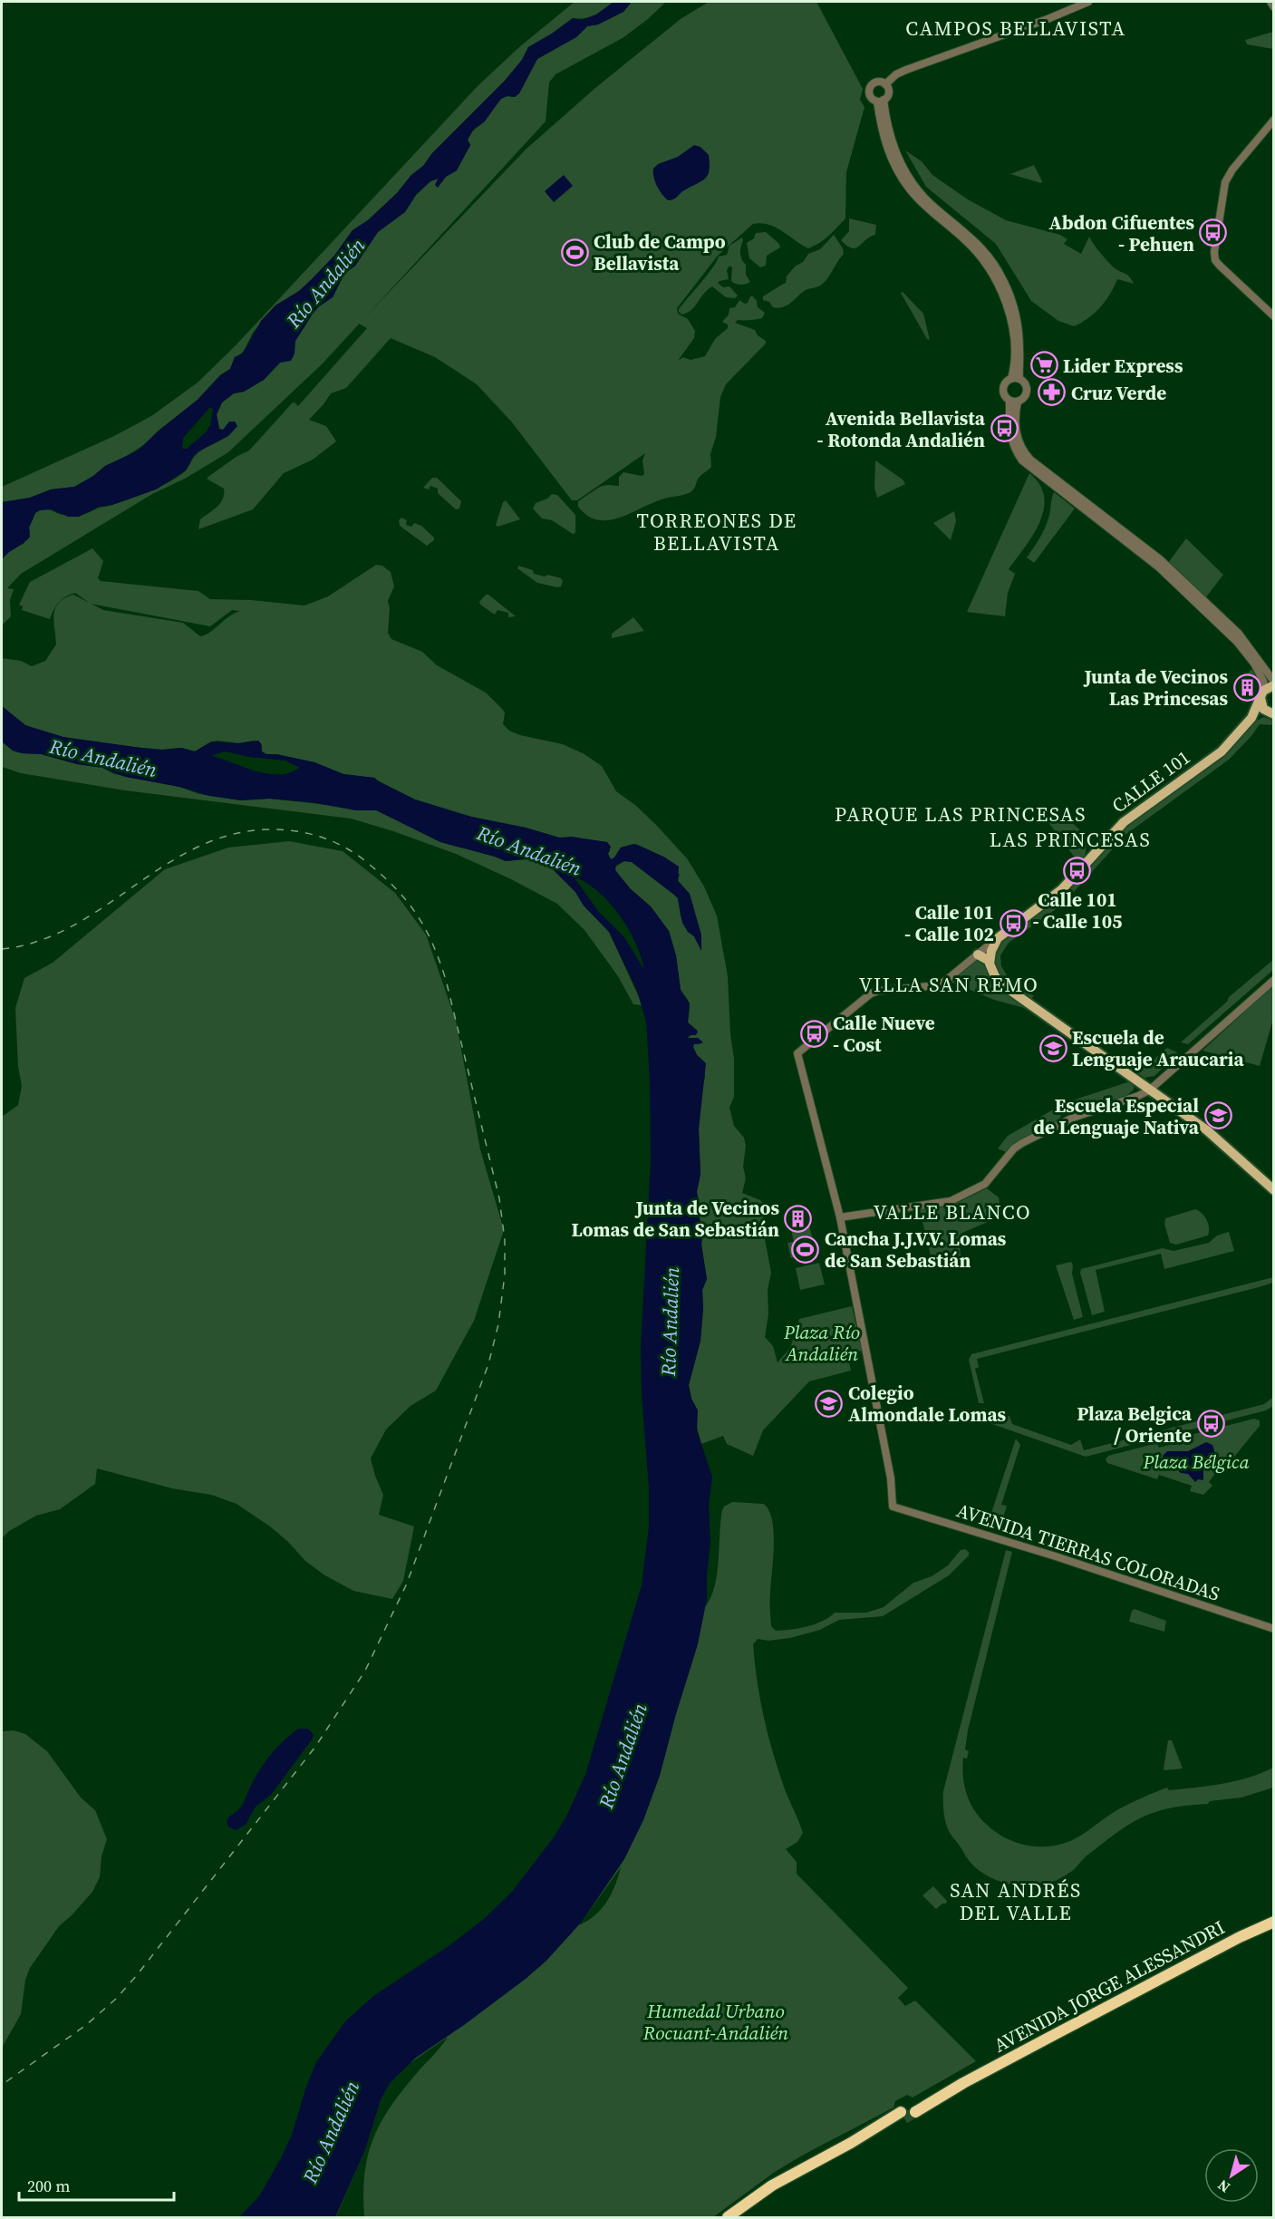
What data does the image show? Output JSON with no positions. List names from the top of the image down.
{
  "streets": {
    "highway": ["AVENIDA JORGE ALESSANDRI"],
    "main road": ["CALLE 101"],
    "street": ["AVENIDA TIERRAS COLORADAS"]
  },
  "districts": [
    "CAMPOS BELLAVISTA",
    "TORREONES DE BELLAVISTA",
    "PARQUE LAS PRINCESAS",
    "LAS PRINCESAS",
    "VILLA SAN REMO",
    "VALLE BLANCO",
    "SAN ANDRÉS DEL VALLE"
  ],
  "water": ["Río Andalién"],
  "parks": ["Plaza Río Andalién", "Plaza Bélgica", "Humedal Urbano Rocuant-Andalién"],
  "places": {
    "bus stop": [
      "Abdon Cifuentes - Pehuen",
      "Avenida Bellavista - Rotonda Andalién",
      "Calle 101 - Calle 105",
      "Calle 101 - Calle 102",
      "Calle Nueve - Cost",
      "Plaza Belgica / Oriente"
    ],
    "sports": ["Club de Campo Bellavista", "Cancha J.J.V.V. Lomas de San Sebastián"],
    "supermarket": ["Lider Express"],
    "pharmacy": ["Cruz Verde"],
    "building": ["Junta de Vecinos Las Princesas", "Junta de Vecinos Lomas de San Sebastián"],
    "school or university": ["Escuela de Lenguaje Araucaria", "Escuela Especial de Lenguaje Nativa", "Colegio Almondale Lomas"]
  },
  "scale_bar": "200 m",
  "north": "bottom left"
}
